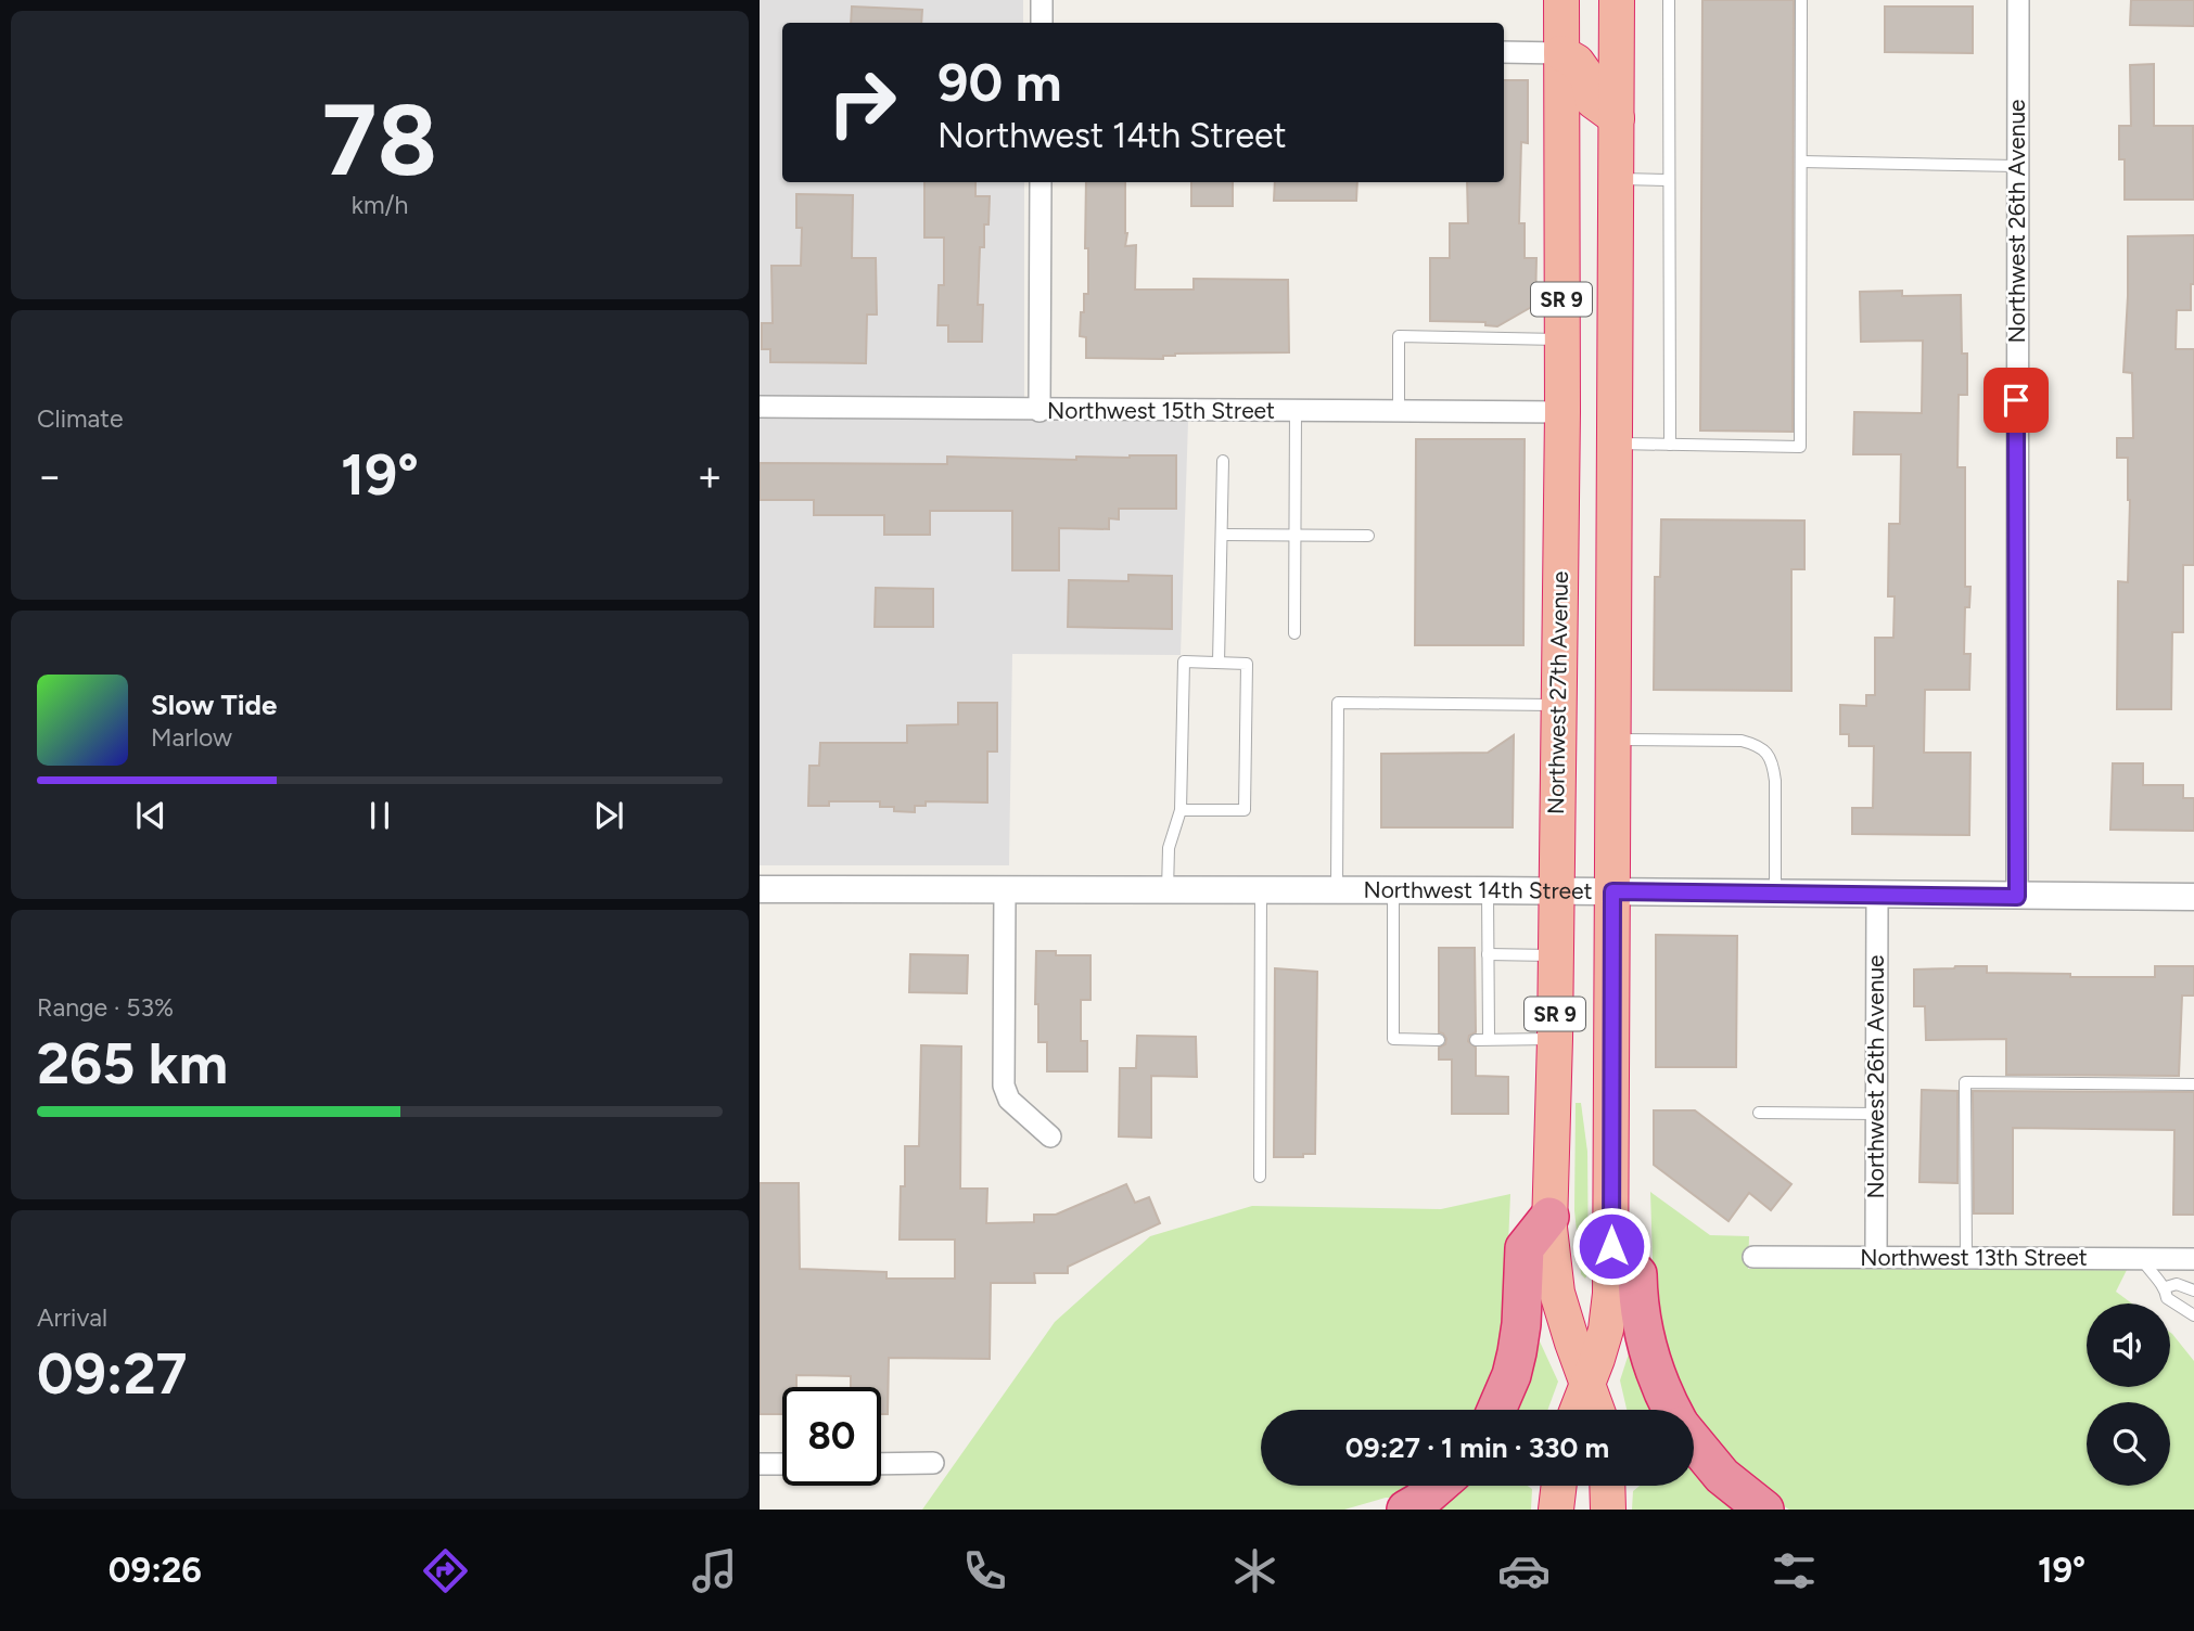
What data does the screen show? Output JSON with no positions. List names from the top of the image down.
{
  "streets": {
    "highway": ["SR 9", "Northwest 27th Avenue"],
    "street": [
      "Northwest 26th Avenue",
      "Northwest 15th Street",
      "Northwest 14th Street",
      "Northwest 13th Street"
    ]
  },
  "crossings": [
    ["Northwest 26th Avenue", "Northwest 14th Street"],
    ["Northwest 26th Avenue", "Northwest 13th Street"],
    ["SR 9", "Northwest 27th Avenue"],
    ["SR 9", "Northwest 14th Street"],
    ["Northwest 15th Street", "Northwest 27th Avenue"],
    ["Northwest 27th Avenue", "Northwest 14th Street"]
  ],
  "page": {
    "tile": [
      ["78", "km/h"],
      "Climate",
      ["Range · 53%", "265 km"],
      ["Arrival", "09:27"]
    ],
    "turn": ["90 m", "Northwest 14th Street"],
    "heat": ["−", "19°", "+"],
    "song": ["Slow Tide", "Marlow"],
    "limit": "80",
    "trip": "09:27 · 1 min · 330 m",
    "tabs": ["09:26", "19°"]
  }
}
